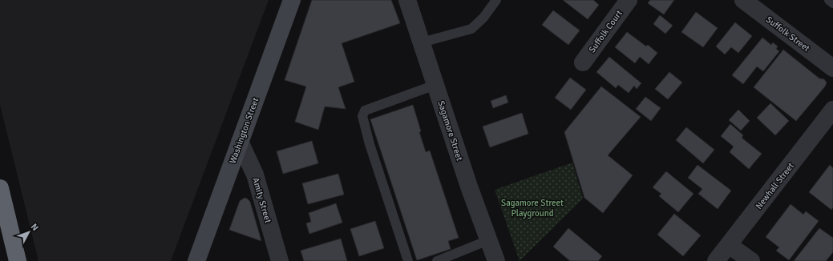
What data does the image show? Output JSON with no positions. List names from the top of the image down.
{
  "streets": {
    "main road": ["Washington Street"],
    "street": [
      "Suffolk Court",
      "Suffolk Street",
      "Sagamore Street",
      "Newhall Street",
      "Amity Street"
    ]
  },
  "crossings": [
    ["Washington Street", "Amity Street"]
  ],
  "parks": ["Sagamore Street Playground"],
  "north": "top right"
}
